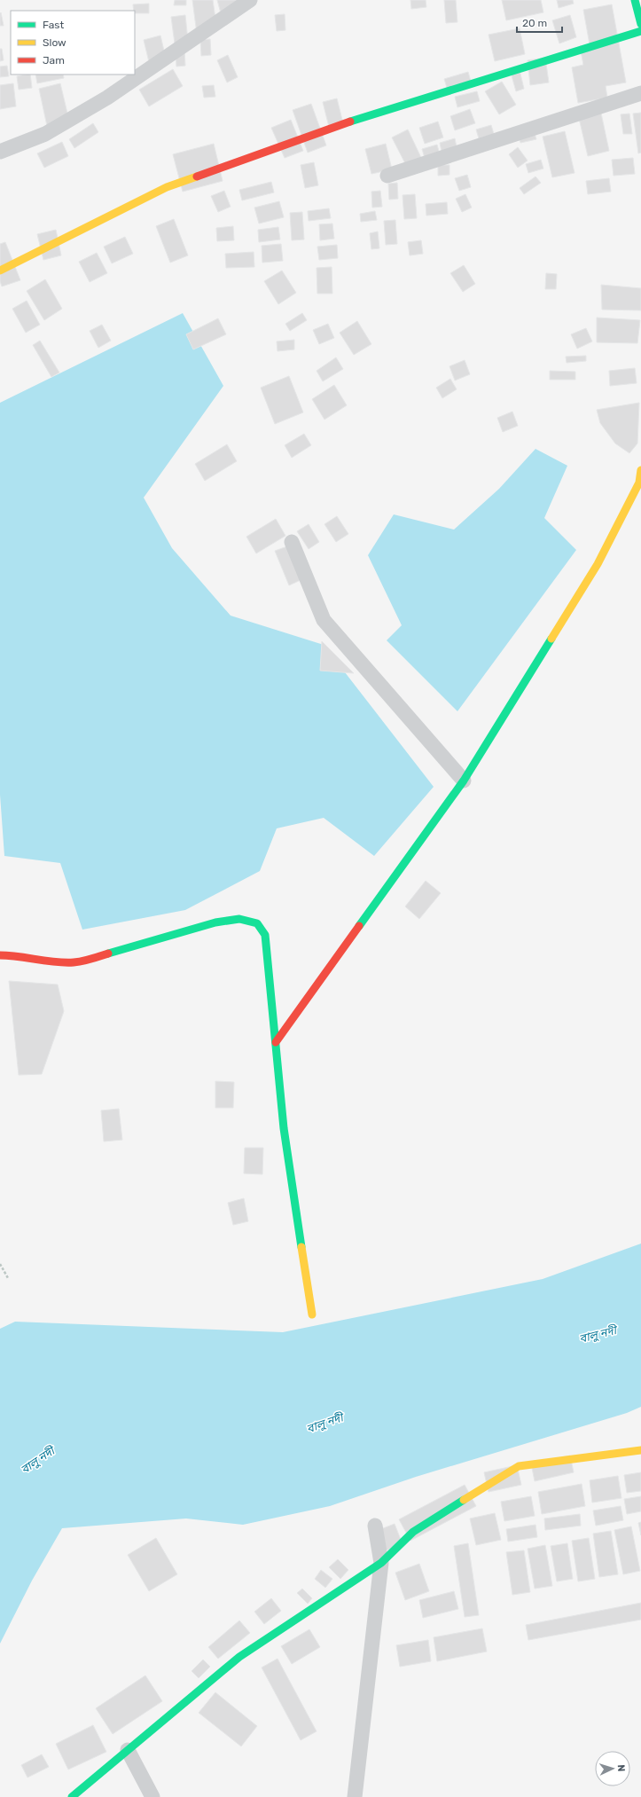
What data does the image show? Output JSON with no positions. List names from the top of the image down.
{
  "water": ["বালু নদী"],
  "legend": ["Fast", "Slow", "Jam"],
  "scale_bar": "20 m",
  "north": "right"
}
